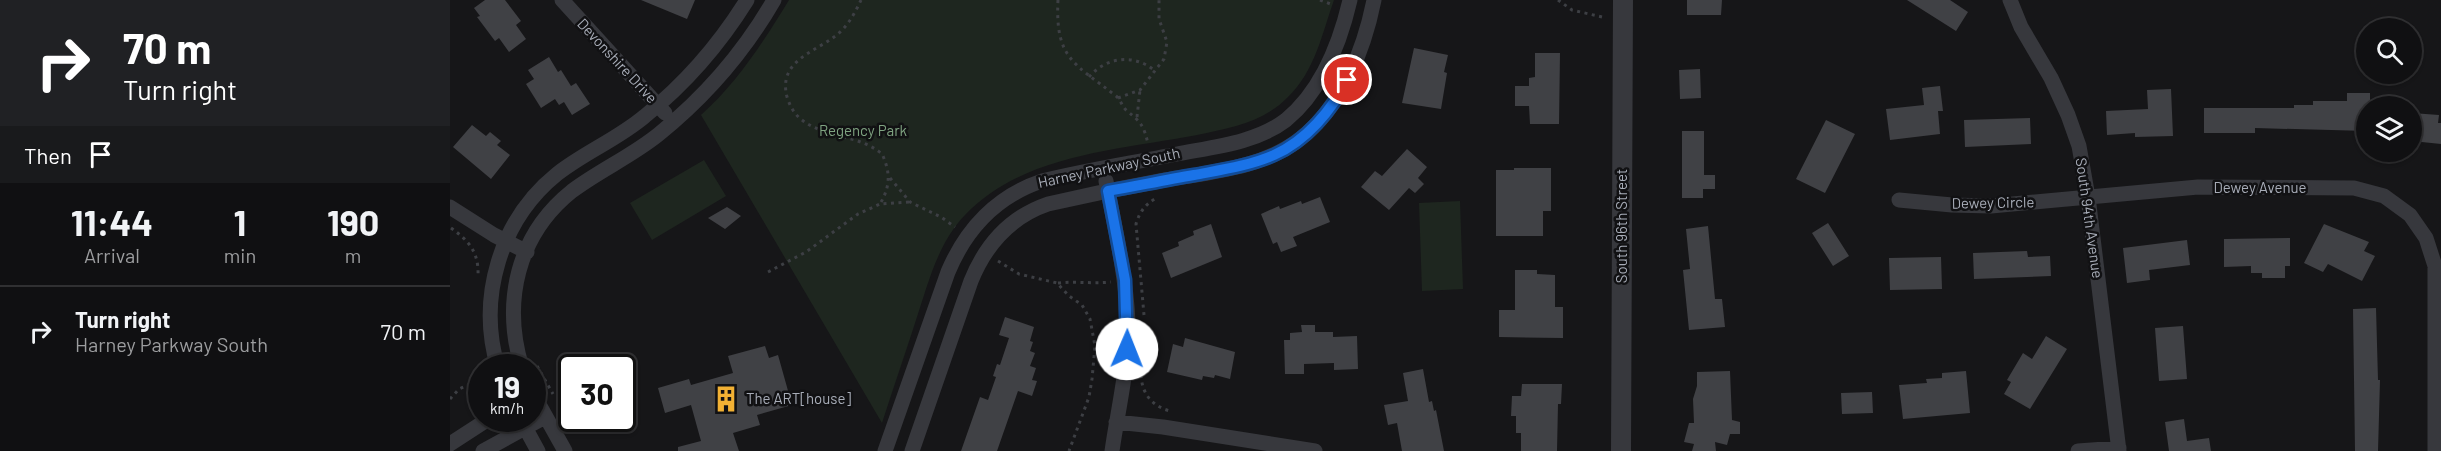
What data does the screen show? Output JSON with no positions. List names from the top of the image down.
{
  "streets": {
    "street": [
      "Devonshire Drive",
      "Harney Parkway South",
      "Dewey Avenue",
      "Dewey Circle",
      "South 94th Avenue",
      "South 96th Street"
    ]
  },
  "crossings": [
    ["Dewey Avenue", "Dewey Circle"],
    ["Dewey Avenue", "South 94th Avenue"],
    ["Dewey Circle", "South 94th Avenue"]
  ],
  "parks": ["Regency Park"],
  "places": {
    "building": ["The ART[house]"]
  },
  "page": {
    "turn": ["70 m", "Turn right"],
    "then": "Then",
    "eta": [
      "11:44",
      "Arrival",
      "1",
      "min",
      "190",
      "m"
    ],
    "list": [
      {
        "name": "Turn right",
        "note": "Harney Parkway South",
        "value": "70 m"
      }
    ],
    "speed": "19 km/h",
    "limit": "30"
  }
}
